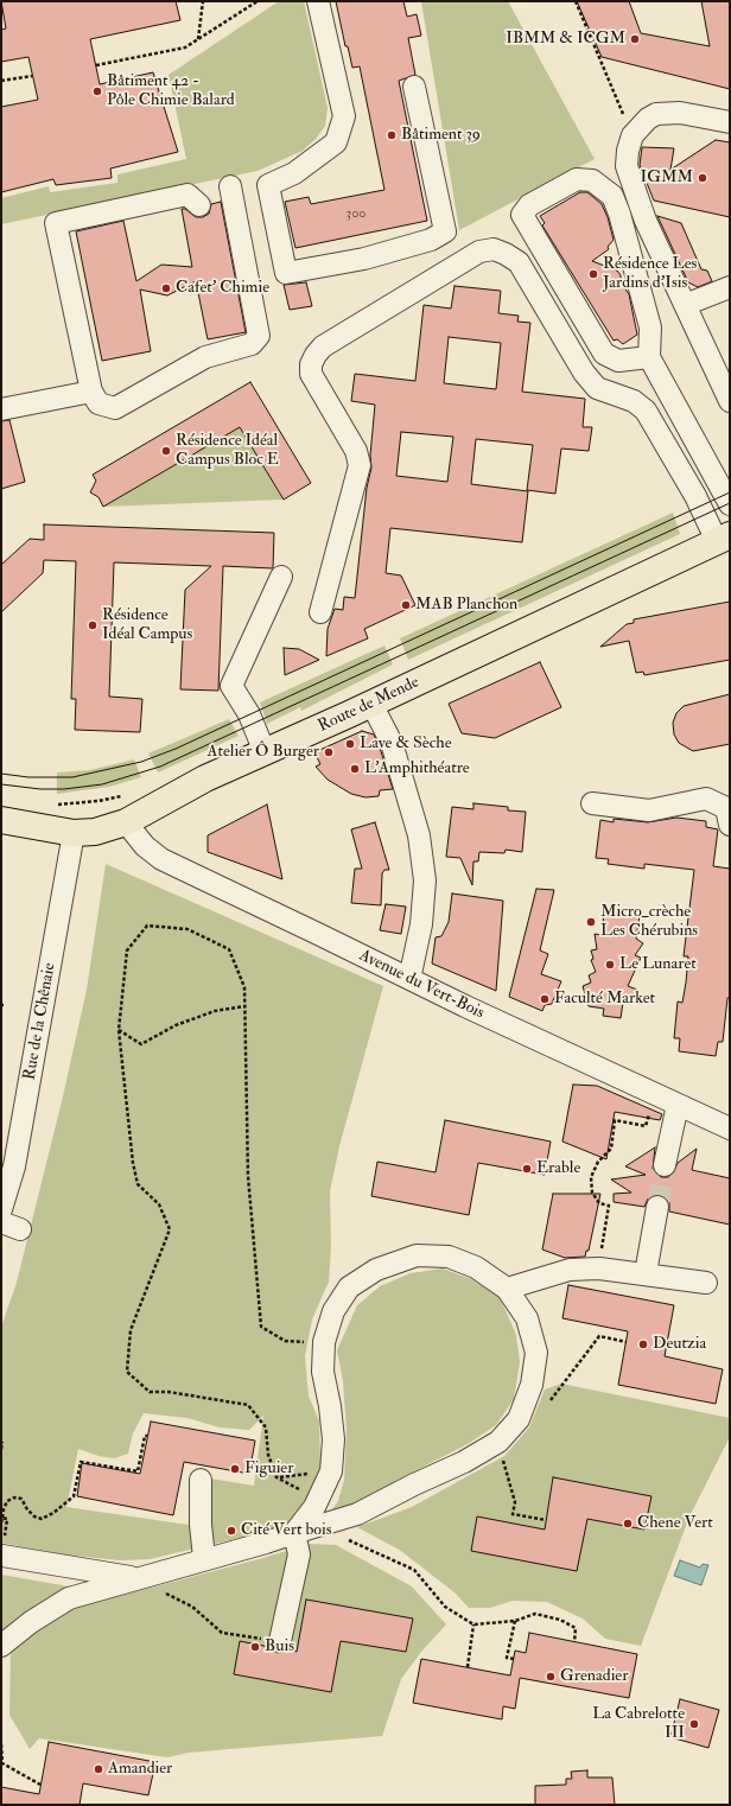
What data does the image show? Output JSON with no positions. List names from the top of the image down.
{
  "streets": {
    "main road": ["Route de Mende"],
    "street": ["Avenue du Vert-Bois", "Rue de la Chênaie"]
  },
  "crossings": [
    ["Route de Mende", "Avenue du Vert-Bois"],
    ["Route de Mende", "Rue de la Chênaie"]
  ],
  "places": [
    "IBMM & ICGM",
    "Bâtiment 42 - Pôle Chimie Balard",
    "Bâtiment 39",
    "IGMM",
    "Résidence Les Jardins d'Isis",
    "Cafet' Chimie",
    "Résidence Idéal Campus Bloc E",
    "MAB Planchon",
    "Résidence Idéal Campus",
    "Lave & Sèche",
    "Atelier Ô Burger",
    "L'Amphithéatre",
    "Micro_crèche Les Chérubins",
    "Le Lunaret",
    "Faculté Market",
    "Erable",
    "Deutzia",
    "Figuier",
    "Chene Vert",
    "Cité Vert bois",
    "Buis",
    "Grenadier",
    "La Cabrelotte III",
    "Amandier"
  ],
  "house_numbers": ["300"]
}
